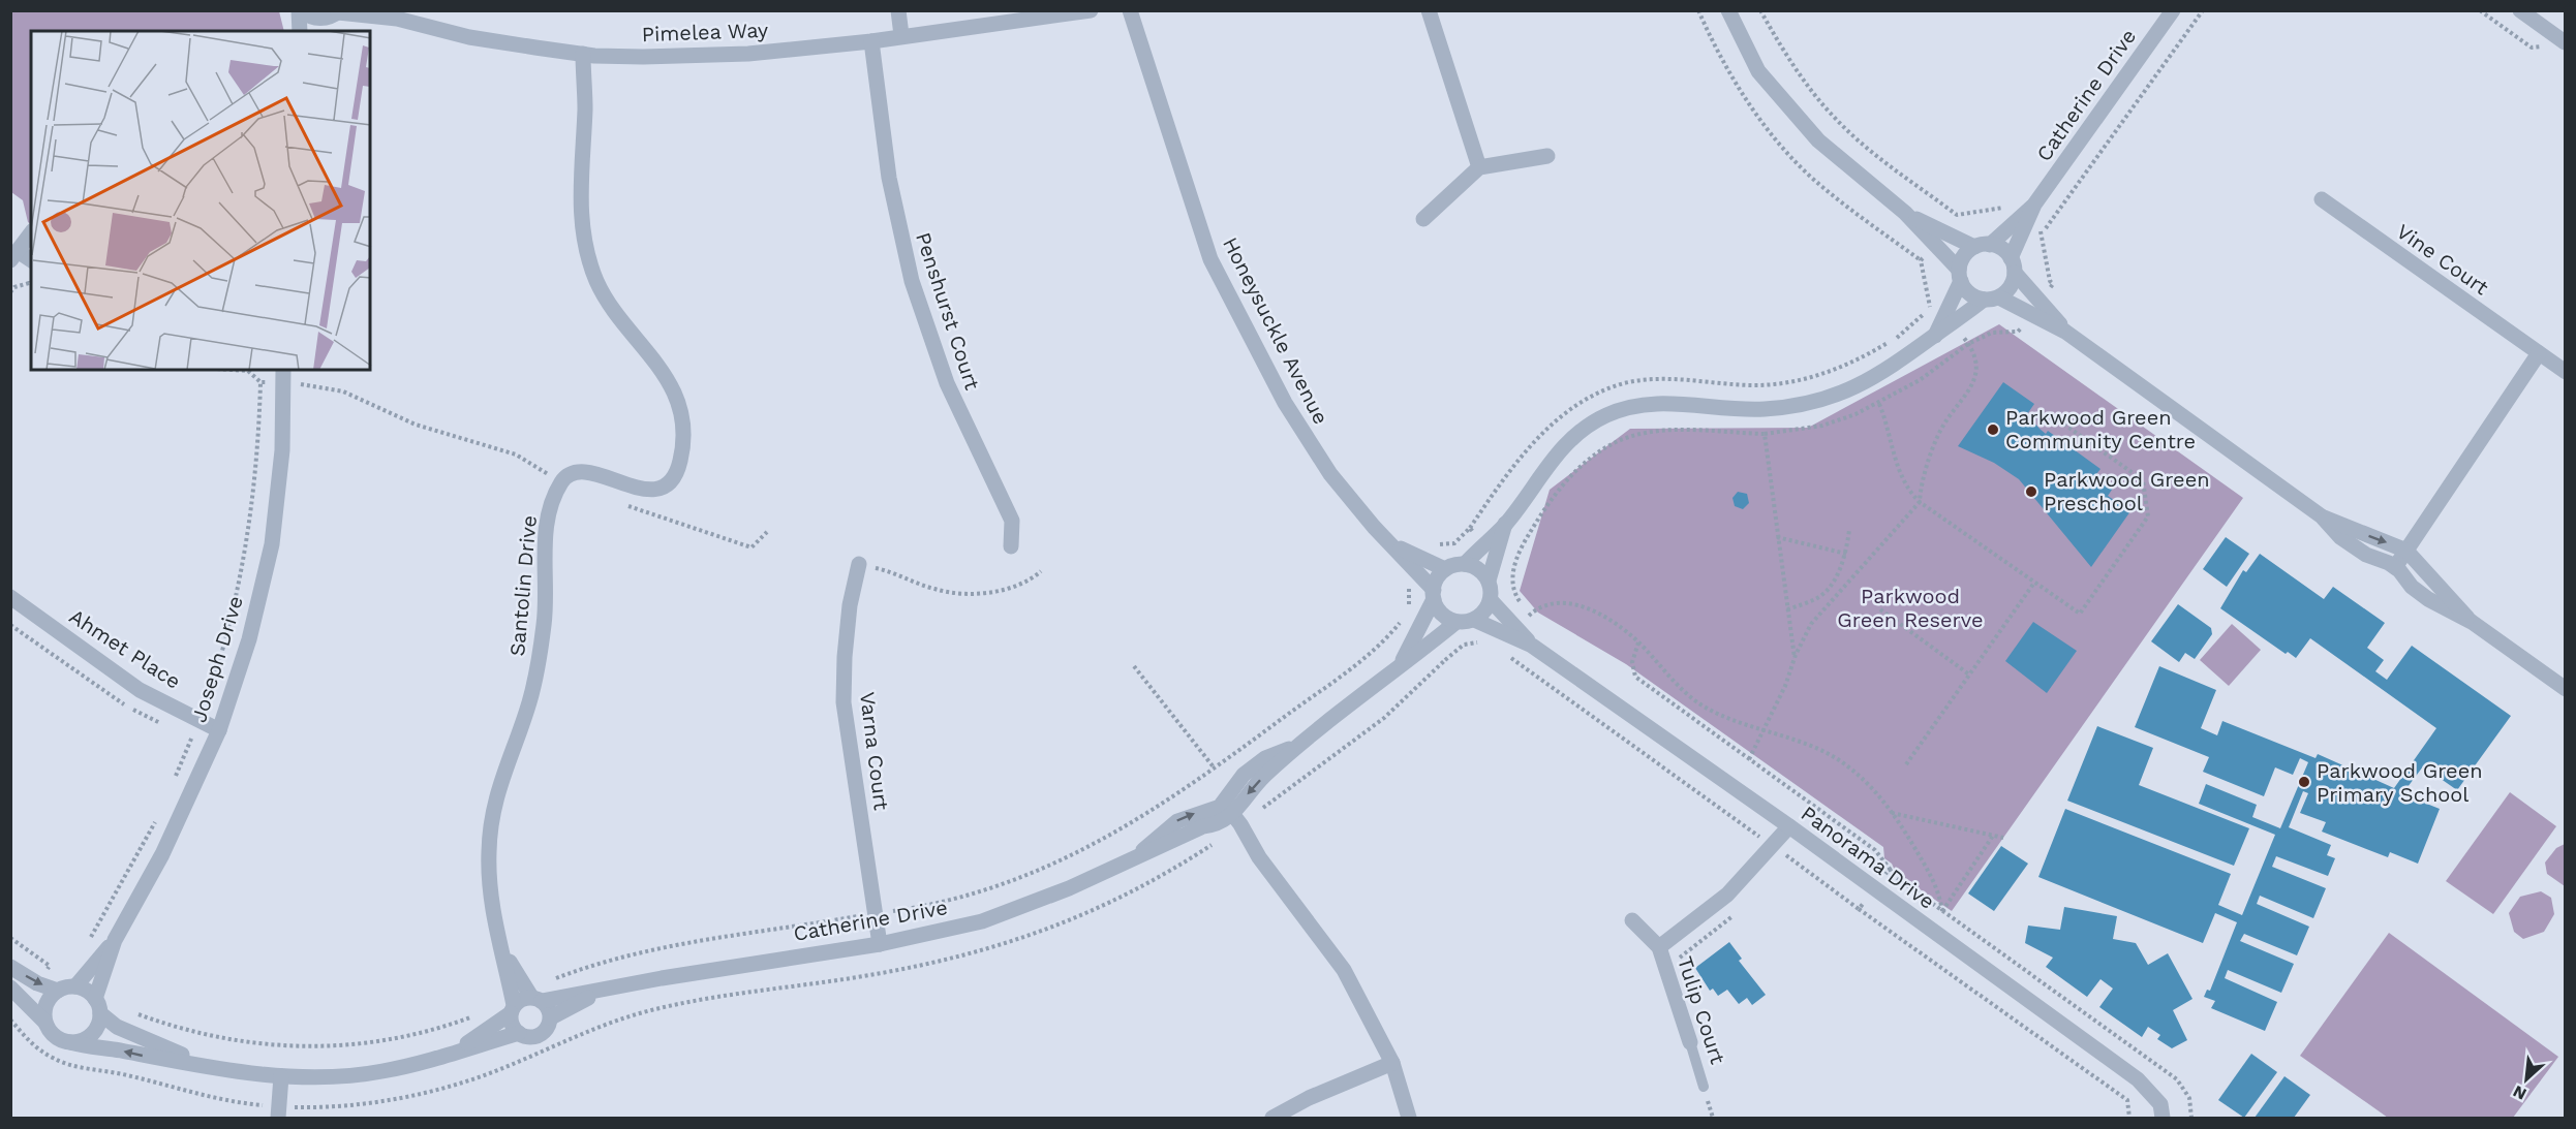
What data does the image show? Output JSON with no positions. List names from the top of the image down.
{
  "streets": {
    "street": [
      "Pimelea Way",
      "Catherine Drive",
      "Vine Court",
      "Penshurst Court",
      "Honeysuckle Avenue",
      "Santolin Drive",
      "Ahmet Place",
      "Joseph Drive",
      "Varna Court",
      "Panorama Drive",
      "Tulip Court"
    ]
  },
  "crossings": [
    ["Pimelea Way", "Penshurst Court"],
    ["Catherine Drive", "Santolin Drive"],
    ["Catherine Drive", "Varna Court"],
    ["Honeysuckle Avenue", "Panorama Drive"],
    ["Ahmet Place", "Joseph Drive"],
    ["Panorama Drive", "Tulip Court"]
  ],
  "parks": ["Parkwood Green Reserve"],
  "places": ["Parkwood Green Community Centre", "Parkwood Green Preschool", "Parkwood Green Primary School"],
  "north": "bottom left"
}
